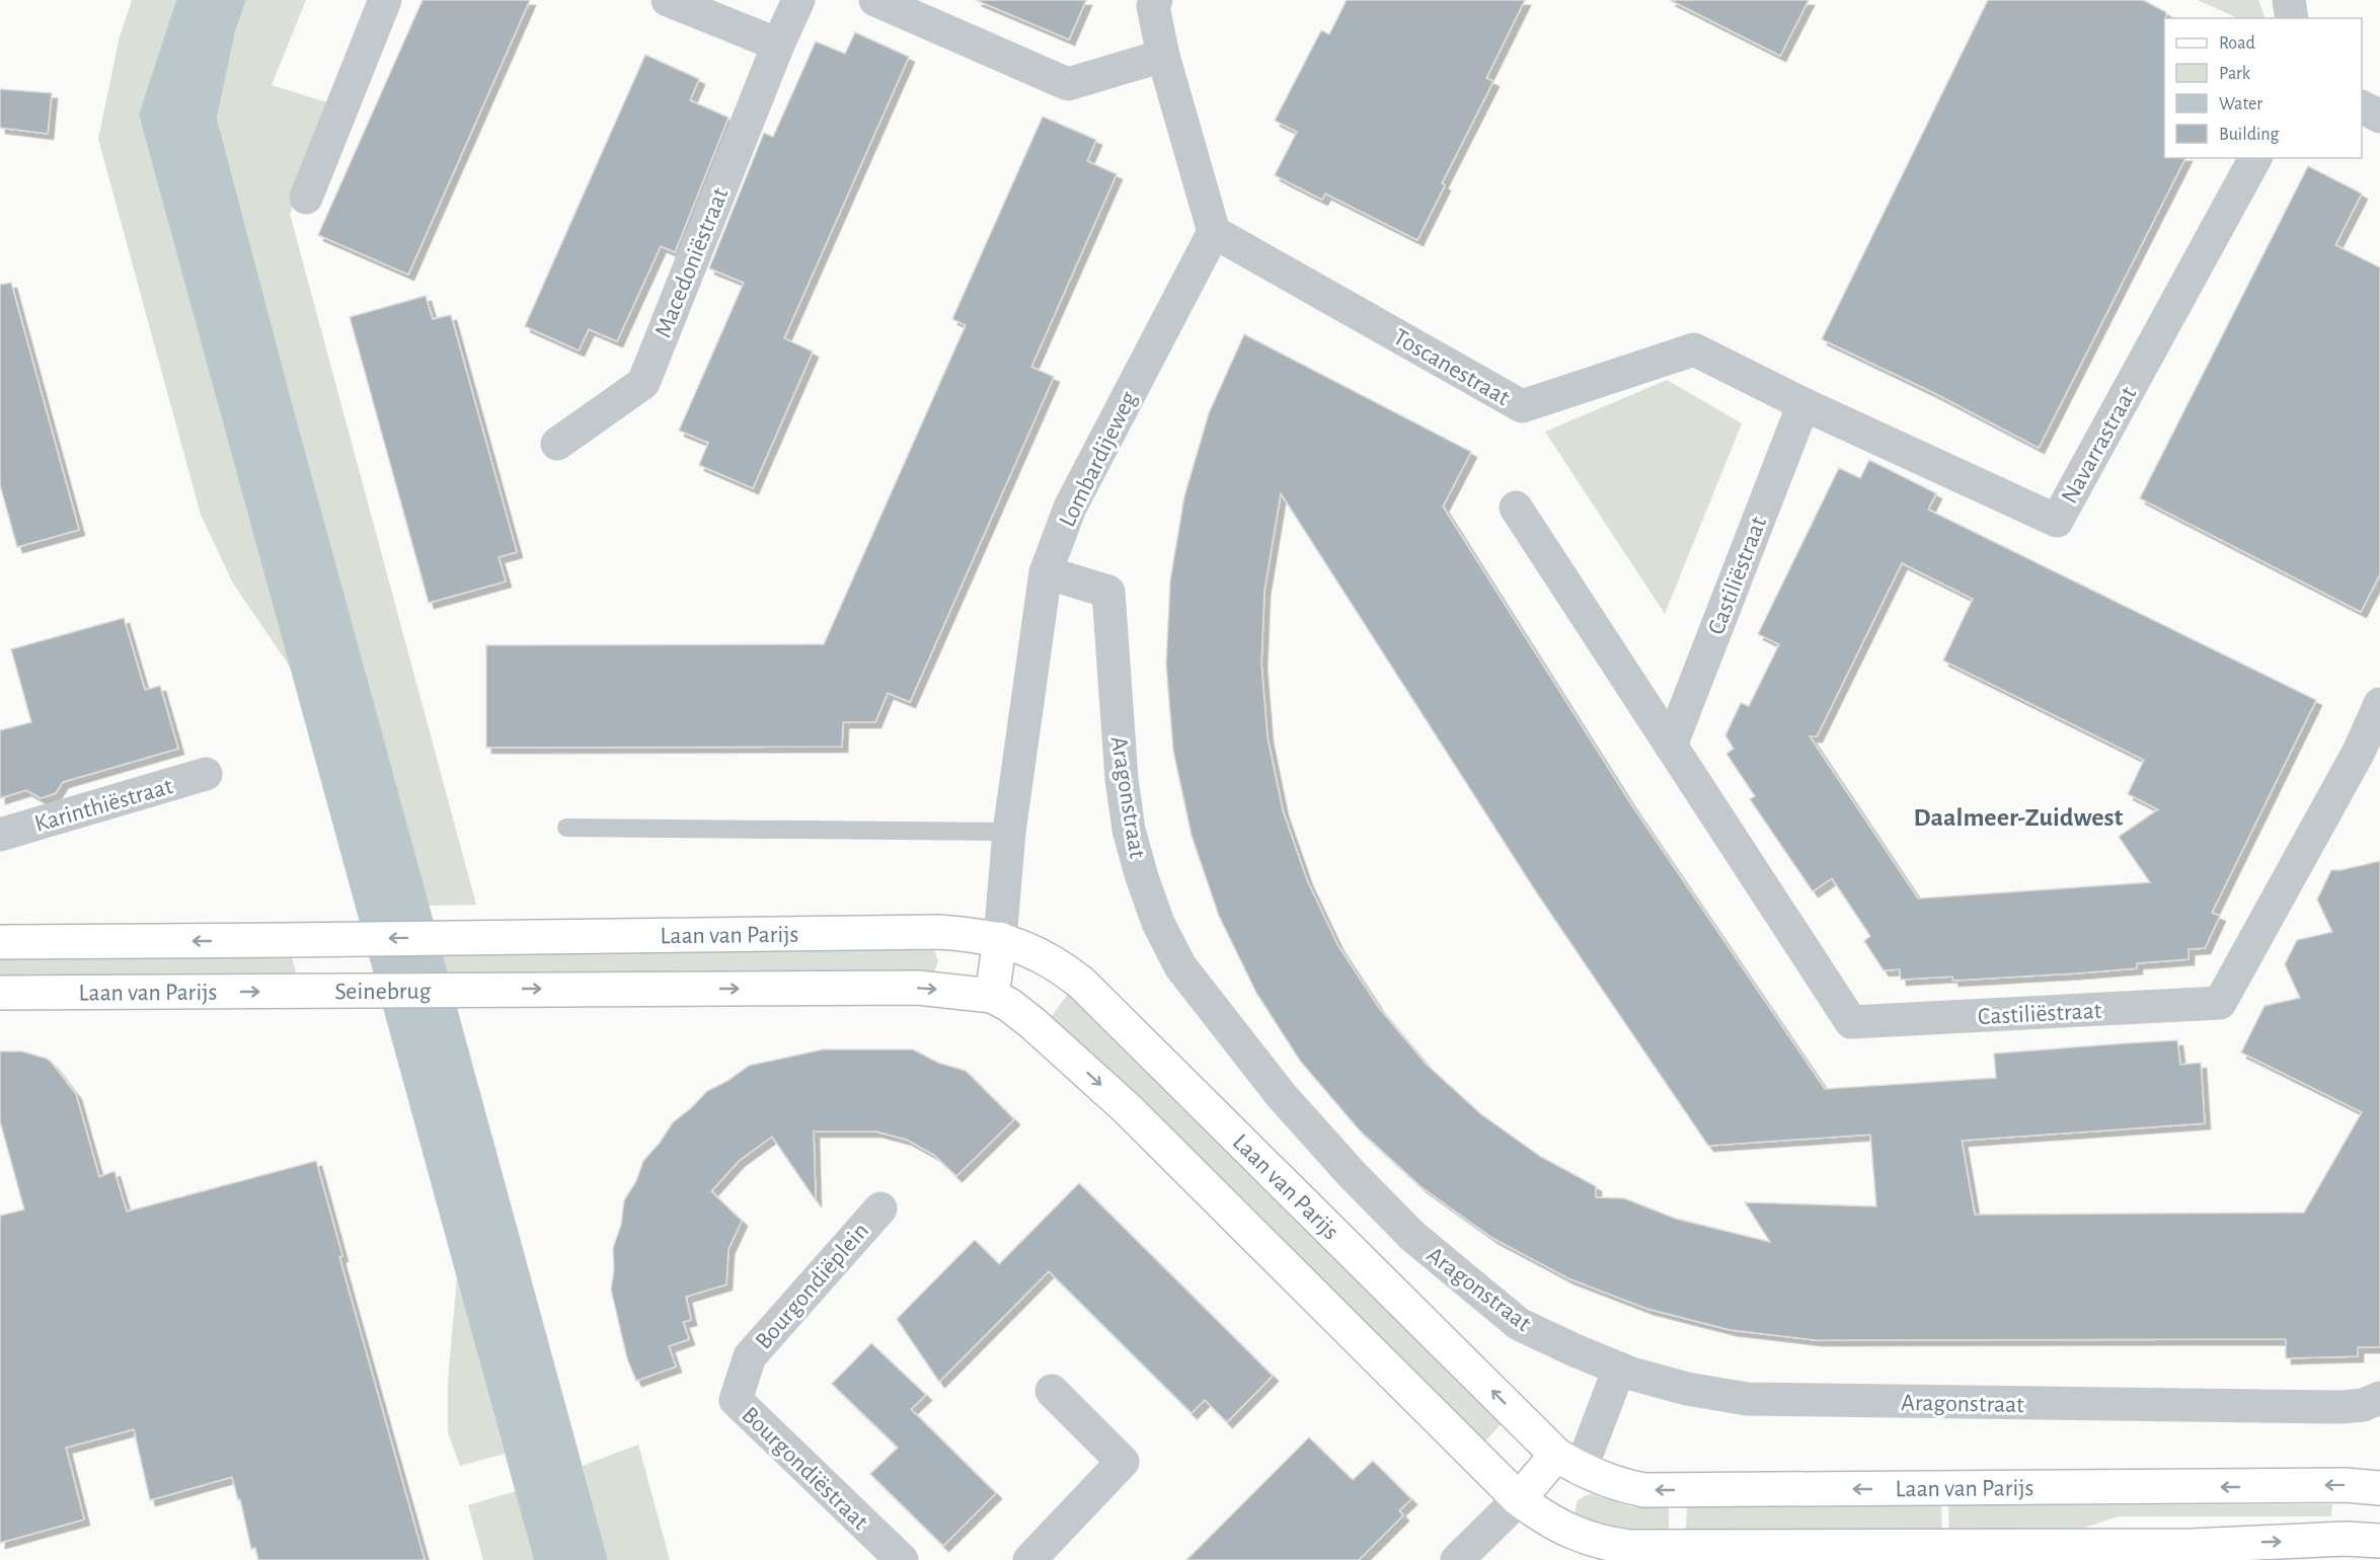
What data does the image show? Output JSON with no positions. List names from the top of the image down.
{
  "streets": {
    "street": [
      "Macedoniëstraat",
      "Toscanestraat",
      "Navarrastraat",
      "Lombardijeweg",
      "Castiliëstraat",
      "Aragonstraat",
      "Karinthiëstraat",
      "Laan van Parijs",
      "Seinebrug",
      "Bourgondiëplein",
      "Bourgondiëstraat"
    ]
  },
  "crossings": [
    ["Toscanestraat", "Navarrastraat"],
    ["Toscanestraat", "Lombardijeweg"],
    ["Toscanestraat", "Castiliëstraat"],
    ["Navarrastraat", "Castiliëstraat"],
    ["Lombardijeweg", "Aragonstraat"],
    ["Lombardijeweg", "Laan van Parijs"],
    ["Laan van Parijs", "Seinebrug"],
    ["Bourgondiëplein", "Bourgondiëstraat"]
  ],
  "one_way": ["Seinebrug"],
  "districts": ["Daalmeer-Zuidwest"],
  "legend": [
    "Road",
    "Park",
    "Water",
    "Building"
  ]
}
